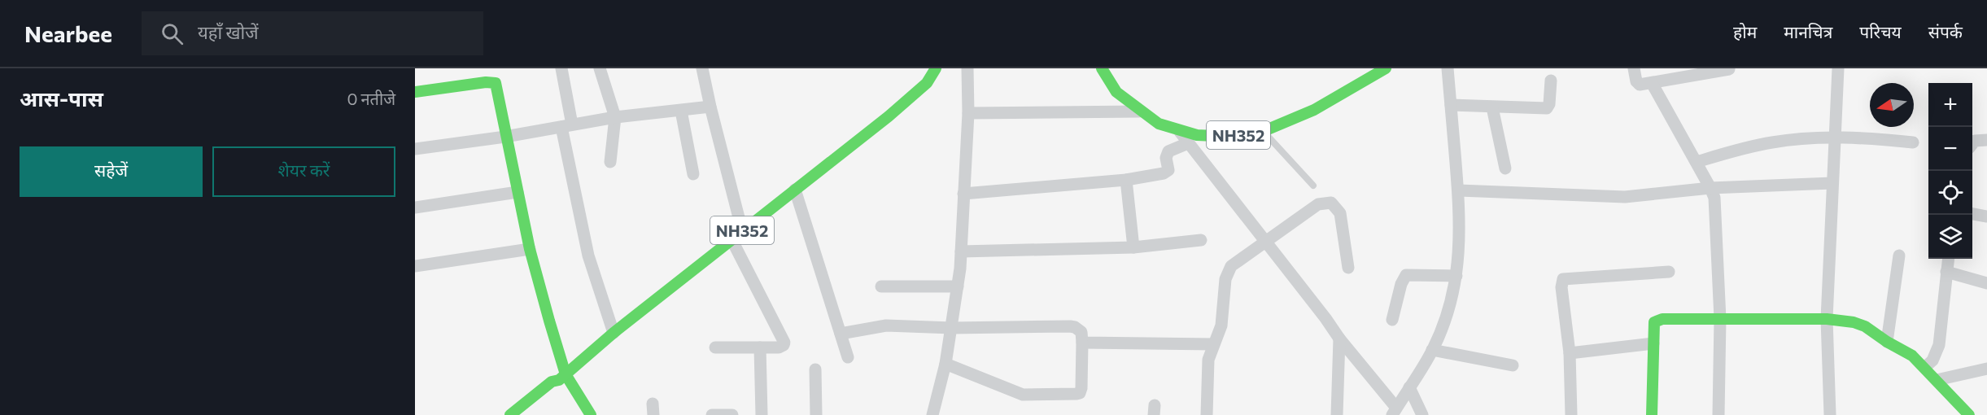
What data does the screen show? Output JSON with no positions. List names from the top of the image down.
{
  "streets": {
    "main road": ["NH352"]
  },
  "north": "left",
  "page": {
    "header": "Nearbee",
    "search": "यहाँ खोजें",
    "nav": [
      "होम",
      "मानचित्र",
      "परिचय",
      "संपर्क"
    ],
    "heading": ["आस-पास", "0 नतीजे"],
    "map_buttons": ["+", "−"],
    "buttons": ["सहेजें", "शेयर करें"]
  }
}
